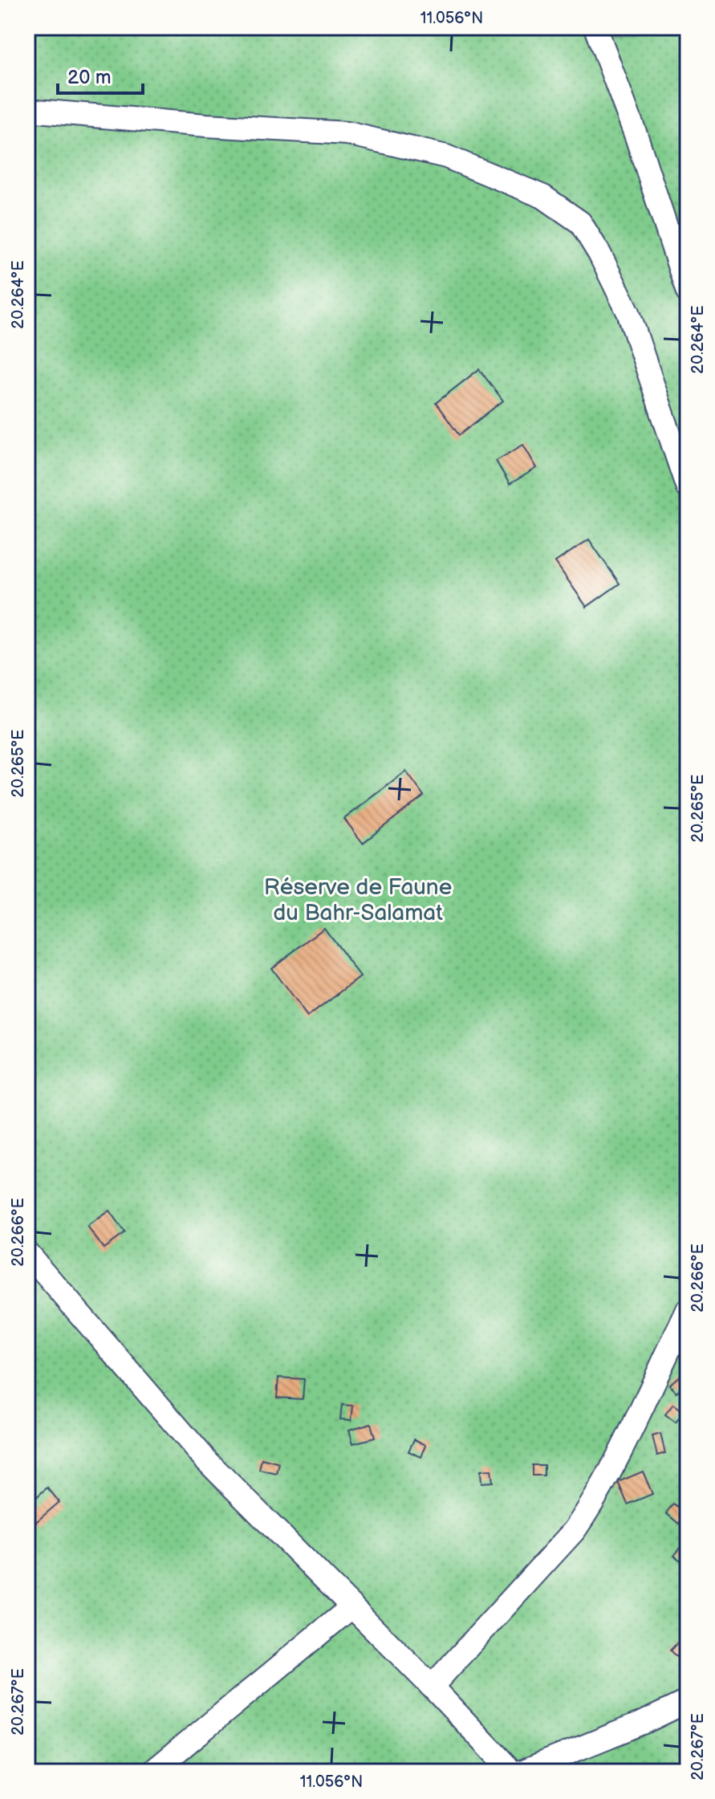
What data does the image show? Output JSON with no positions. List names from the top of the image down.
{
  "parks": ["Réserve de Faune du Bahr-Salamat"],
  "scale_bar": "20 m",
  "coordinates": [
    "11.056°N",
    "20.264°E",
    "20.265°E",
    "20.266°E",
    "20.267°E"
  ]
}
